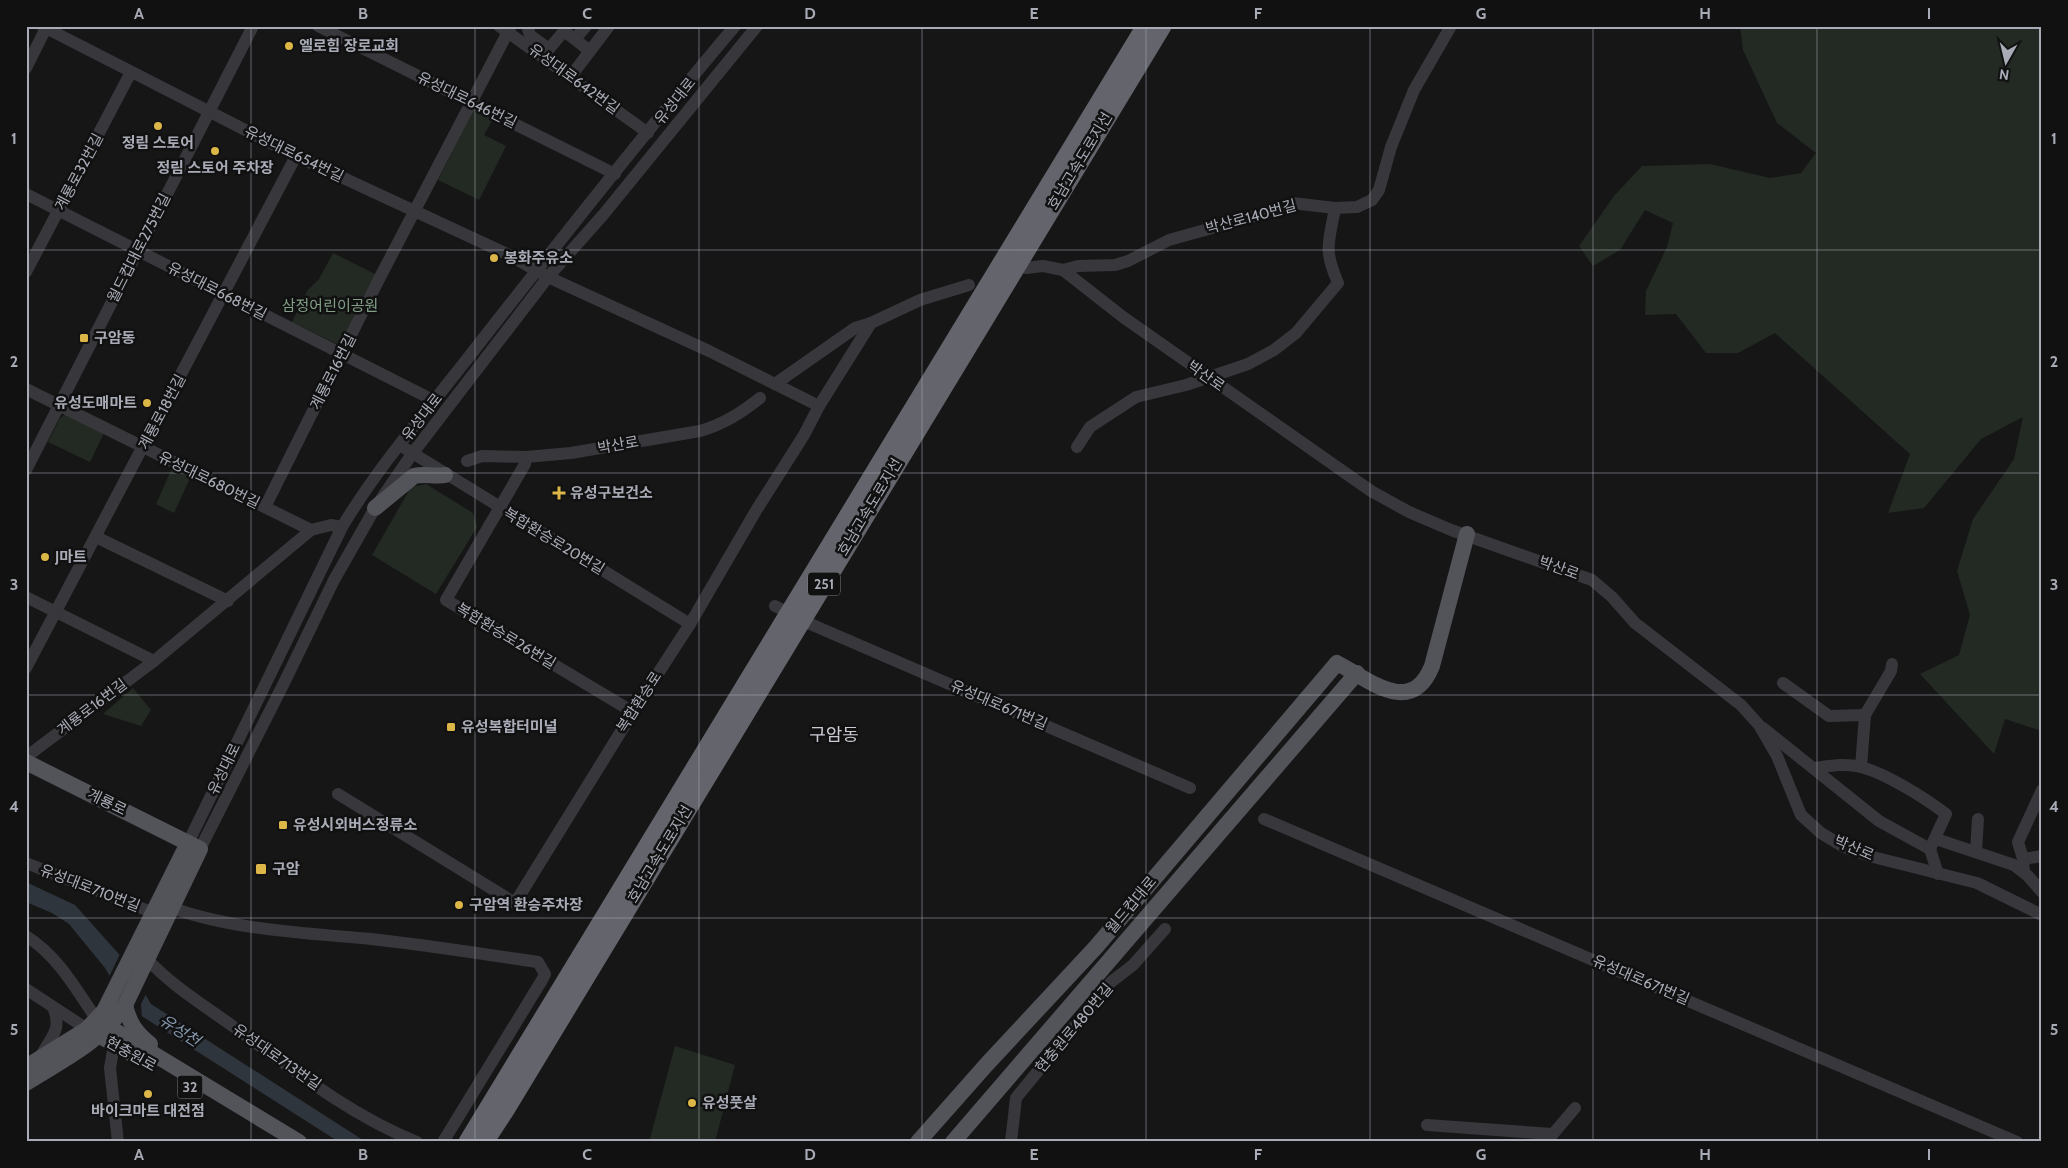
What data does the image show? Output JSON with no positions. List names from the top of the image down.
{
  "streets": {
    "highway": ["호남고속도로지선", "251"],
    "main road": [
      "유성대로",
      "계룡로",
      "월드컵대로",
      "현충원로",
      "32"
    ],
    "street": [
      "유성대로642번길",
      "유성대로646번길",
      "유성대로654번길",
      "계룡로32번길",
      "박산로140번길",
      "월드컵대로275번길",
      "유성대로668번길",
      "계룡로16번길",
      "박산로",
      "계룡로18번길",
      "유성대로680번길",
      "복합환승로20번길",
      "복합환승로26번길",
      "복합환승로",
      "유성대로671번길",
      "유성대로710번길",
      "현충원로480번길",
      "유성대로713번길"
    ]
  },
  "crossings": [
    ["유성대로642번길", "유성대로"],
    ["유성대로642번길", "계룡로16번길"],
    ["유성대로646번길", "유성대로"],
    ["유성대로646번길", "계룡로16번길"],
    ["유성대로", "유성대로654번길"],
    ["유성대로", "유성대로668번길"],
    ["유성대로", "복합환승로20번길"],
    ["유성대로", "계룡로"],
    ["유성대로", "현충원로"],
    ["유성대로", "유성대로713번길"],
    ["유성대로654번길", "계룡로32번길"],
    ["유성대로654번길", "월드컵대로275번길"],
    ["유성대로654번길", "계룡로16번길"],
    ["유성대로654번길", "계룡로18번길"],
    ["유성대로654번길", "복합환승로"],
    ["계룡로32번길", "유성대로668번길"],
    ["박산로140번길", "박산로"],
    ["월드컵대로275번길", "유성대로668번길"],
    ["월드컵대로275번길", "유성대로680번길"],
    ["유성대로668번길", "계룡로16번길"],
    ["유성대로668번길", "계룡로18번길"],
    ["계룡로16번길", "유성대로680번길"],
    ["계룡로18번길", "유성대로680번길"],
    ["복합환승로20번길", "복합환승로26번길"],
    ["복합환승로20번길", "복합환승로"],
    ["복합환승로26번길", "복합환승로"]
  ],
  "districts": ["구암동"],
  "water": ["유성천"],
  "parks": ["삼정어린이공원"],
  "places": {
    "other": [
      "엘로힘 장로교회",
      "정림 스토어",
      "정림 스토어 주차장",
      "봉화주유소",
      "유성도매마트",
      "J마트",
      "구암역 환승주차장",
      "바이크마트 대전점",
      "유성풋살"
    ],
    "transit": [
      "구암동",
      "유성복합터미널",
      "유성시외버스정류소",
      "구암"
    ],
    "health": ["유성구보건소"]
  },
  "north": "bottom",
  "grid": {
    "columns": [
      "A",
      "B",
      "C",
      "D",
      "E",
      "F",
      "G",
      "H",
      "I"
    ],
    "rows": [
      "1",
      "2",
      "3",
      "4",
      "5"
    ]
  }
}
